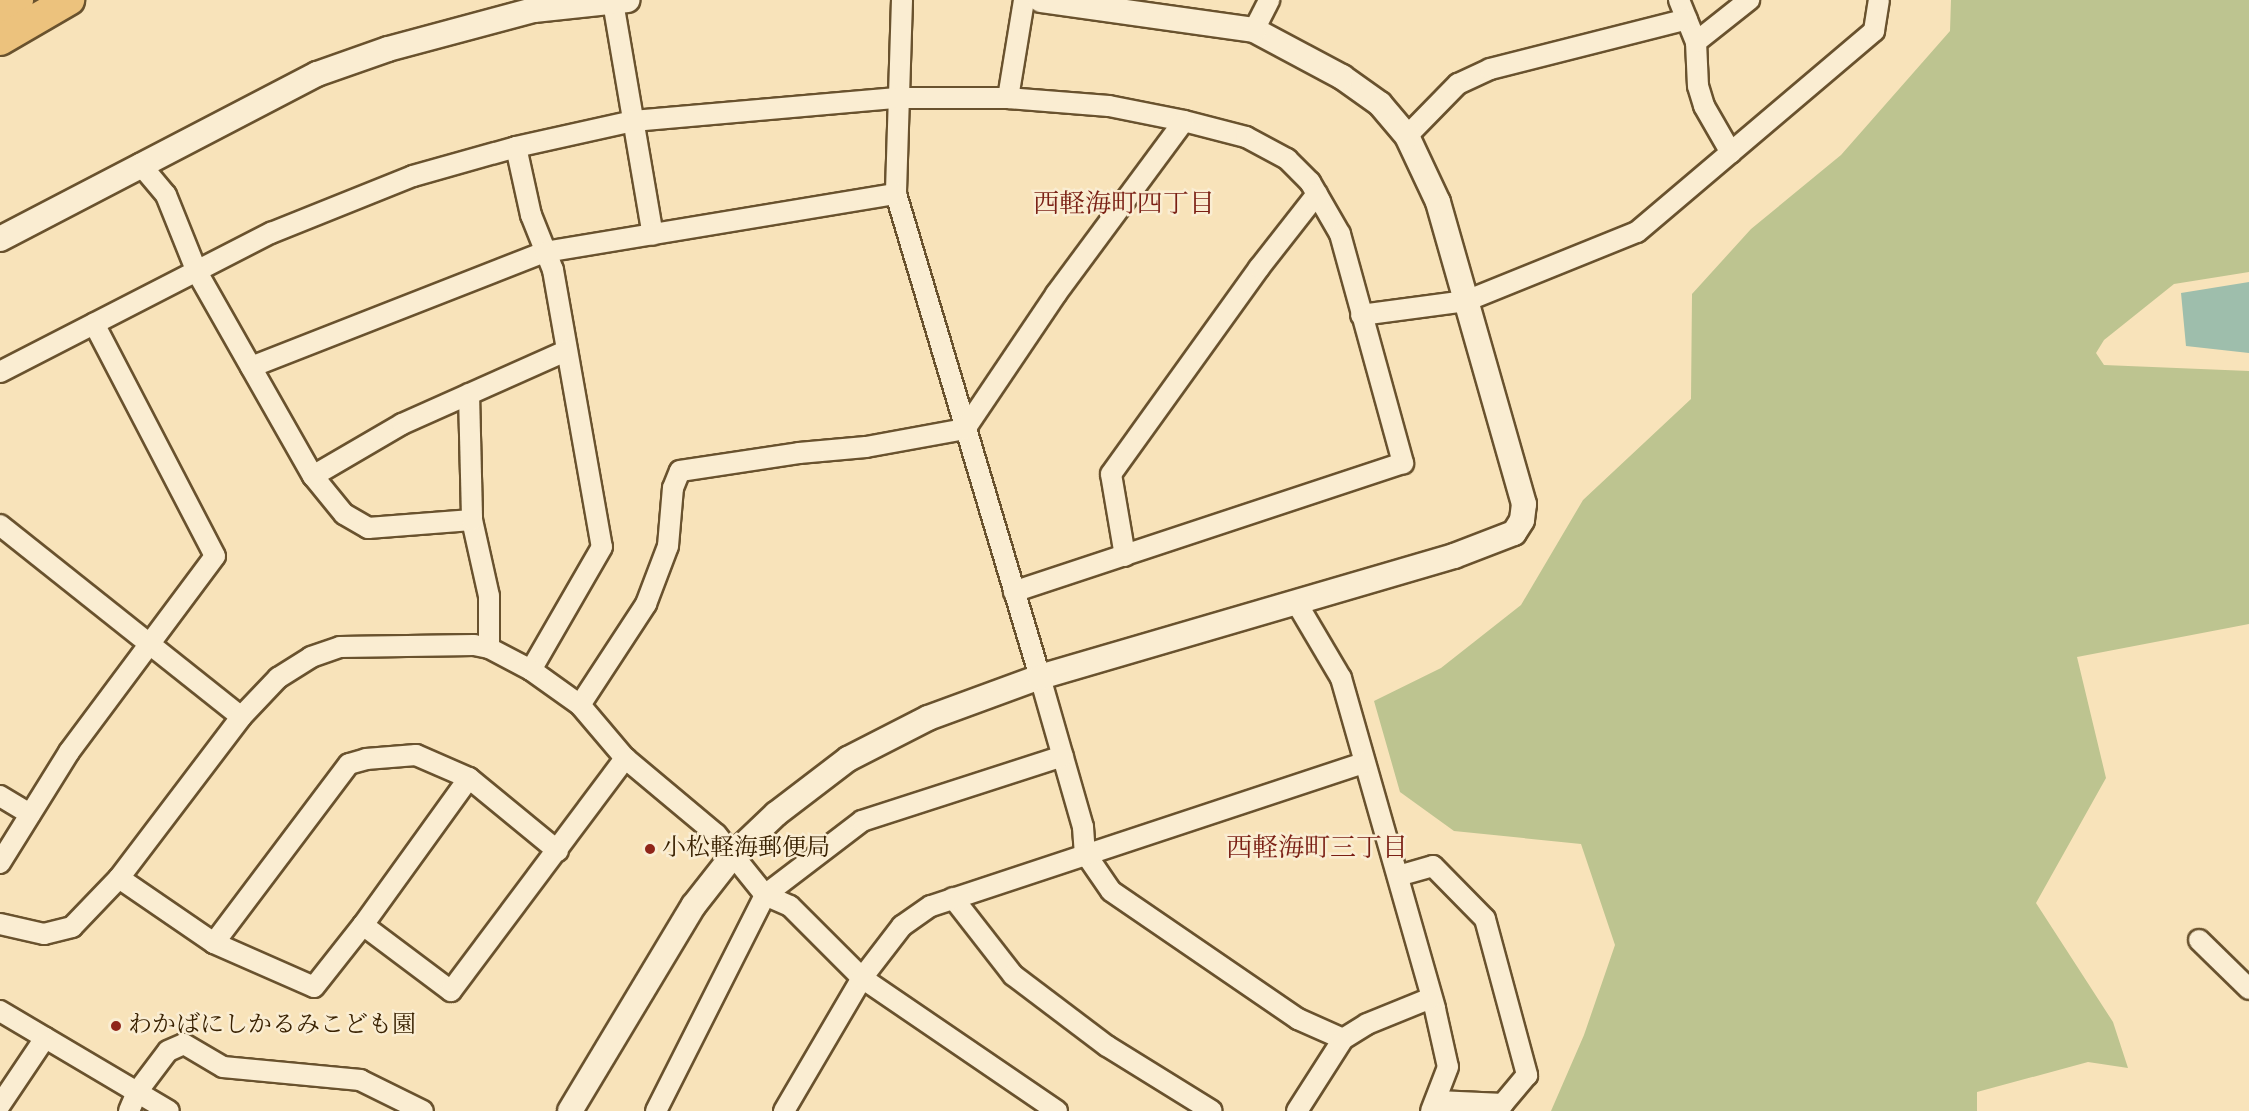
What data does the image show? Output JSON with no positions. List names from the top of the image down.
{
  "districts": ["西軽海町四丁目", "西軽海町三丁目"],
  "places": ["小松軽海郵便局", "わかばにしかるみこども園"]
}
